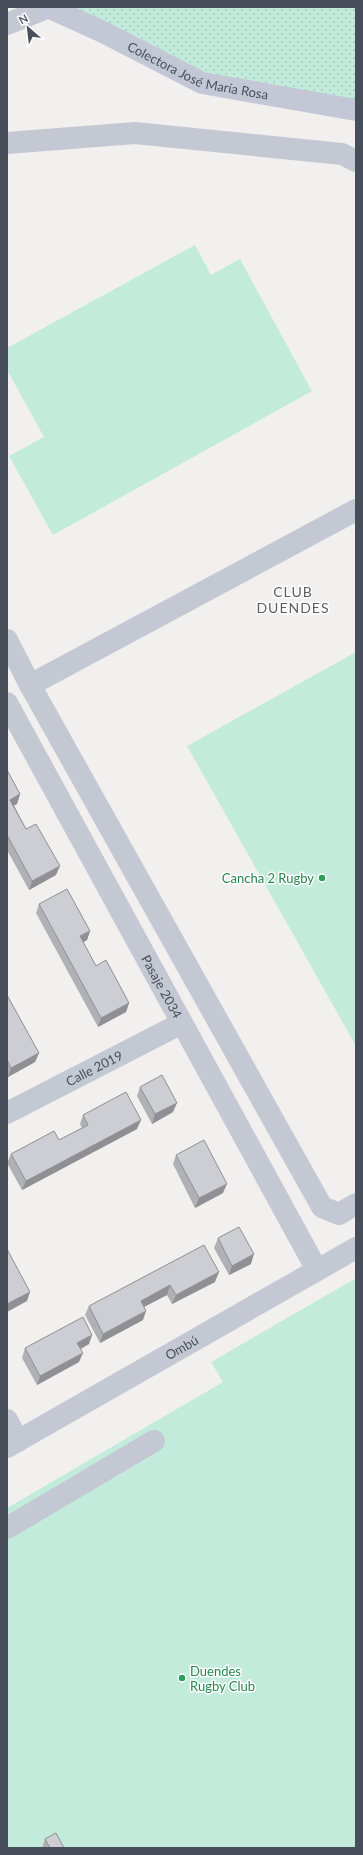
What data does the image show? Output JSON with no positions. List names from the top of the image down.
{
  "streets": {
    "main road": ["Colectora José María Rosa"],
    "street": ["Pasaje 2034", "Calle 2019", "Ombú"]
  },
  "crossings": [
    ["Pasaje 2034", "Calle 2019"],
    ["Pasaje 2034", "Ombú"]
  ],
  "districts": ["CLUB DUENDES"],
  "places": ["Cancha 2 Rugby", "Duendes Rugby Club"],
  "north": "top left"
}
